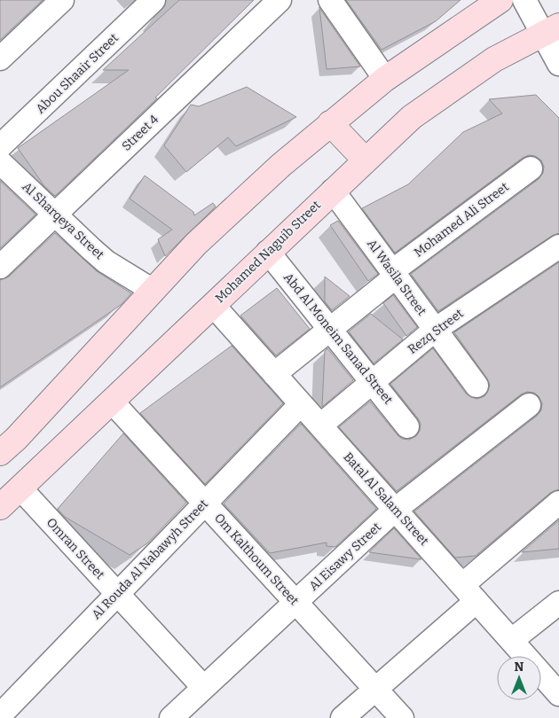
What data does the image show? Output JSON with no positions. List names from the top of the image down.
{
  "streets": {
    "main road": ["Mohamed Naguib Street"],
    "street": [
      "Abou Shaair Street",
      "Street 4",
      "Mohamed Ali Street",
      "Al Sharqeya Street",
      "Al Wasila Street",
      "Rezq Street",
      "Abd Al Moneim Sanad Street",
      "Batal Al Salam Street",
      "Omran Street",
      "Al Eisawy Street",
      "Al Rouda Al Nabawyh Street",
      "Om Kalthoum Street"
    ]
  },
  "crossings": [
    ["Street 4", "Al Sharqeya Street"],
    ["Mohamed Ali Street", "Al Wasila Street"],
    ["Mohamed Ali Street", "Abd Al Moneim Sanad Street"],
    ["Mohamed Ali Street", "Batal Al Salam Street"],
    ["Mohamed Naguib Street", "Al Wasila Street"],
    ["Mohamed Naguib Street", "Abd Al Moneim Sanad Street"],
    ["Mohamed Naguib Street", "Batal Al Salam Street"],
    ["Mohamed Naguib Street", "Omran Street"],
    ["Mohamed Naguib Street", "Om Kalthoum Street"],
    ["Al Wasila Street", "Rezq Street"],
    ["Rezq Street", "Abd Al Moneim Sanad Street"],
    ["Rezq Street", "Batal Al Salam Street"],
    ["Batal Al Salam Street", "Al Eisawy Street"],
    ["Batal Al Salam Street", "Al Rouda Al Nabawyh Street"],
    ["Omran Street", "Al Eisawy Street"],
    ["Omran Street", "Al Rouda Al Nabawyh Street"],
    ["Al Eisawy Street", "Om Kalthoum Street"],
    ["Al Rouda Al Nabawyh Street", "Om Kalthoum Street"]
  ],
  "north": "top"
}
